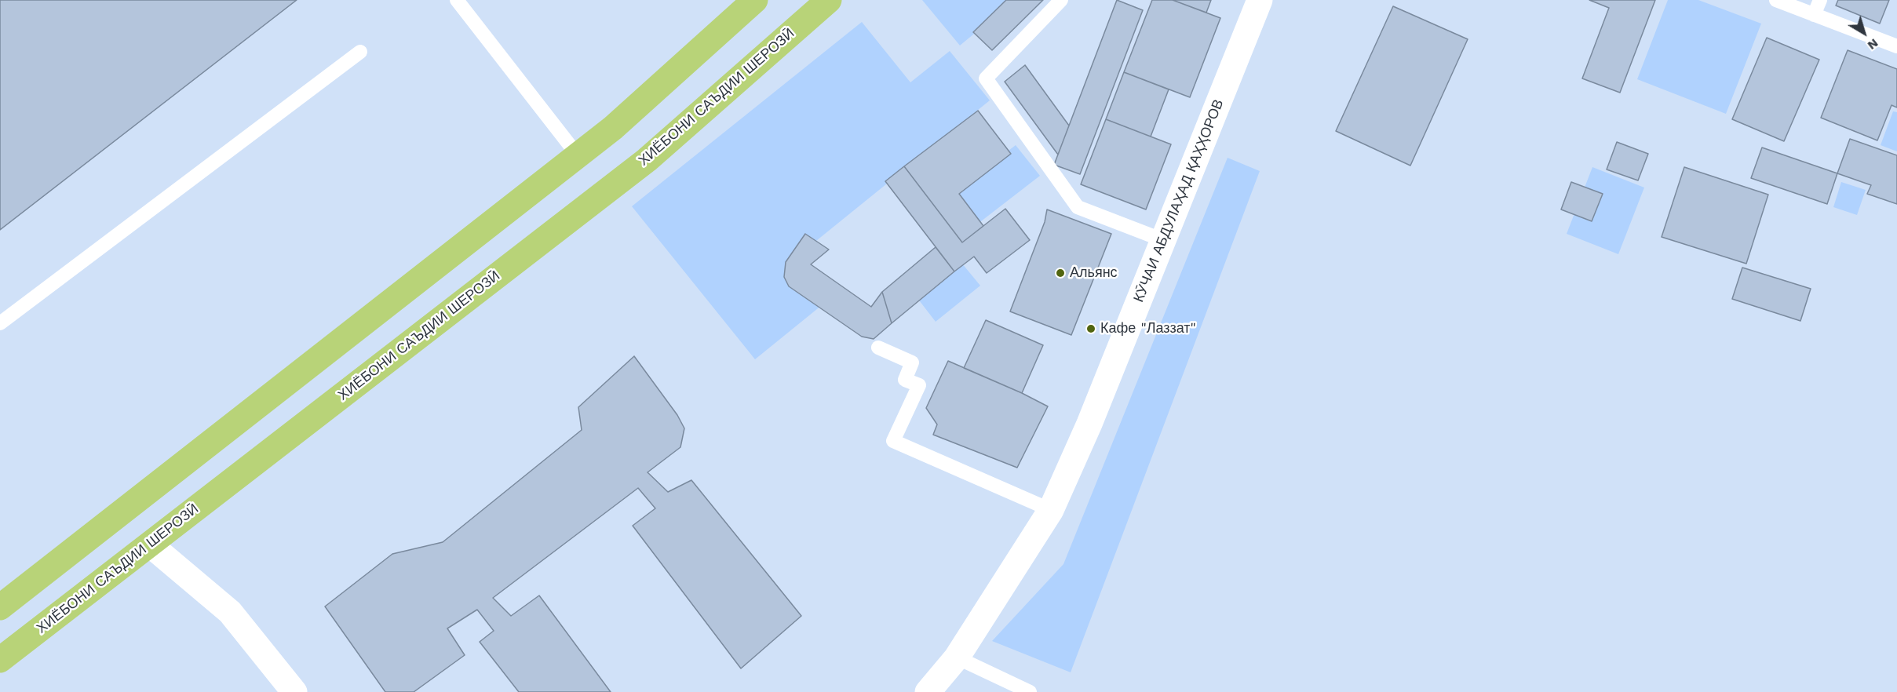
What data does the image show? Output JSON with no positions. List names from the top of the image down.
{
  "streets": {
    "highway": ["ХИЁБОНИ САЪДИИ ШЕРОЗӢ"],
    "street": ["КӮЧАИ АБДУЛАҲАД ҚАҲҲОРОВ"]
  },
  "places": ["Альянс", "Кафе \"Лаззат\""],
  "north": "bottom right"
}
